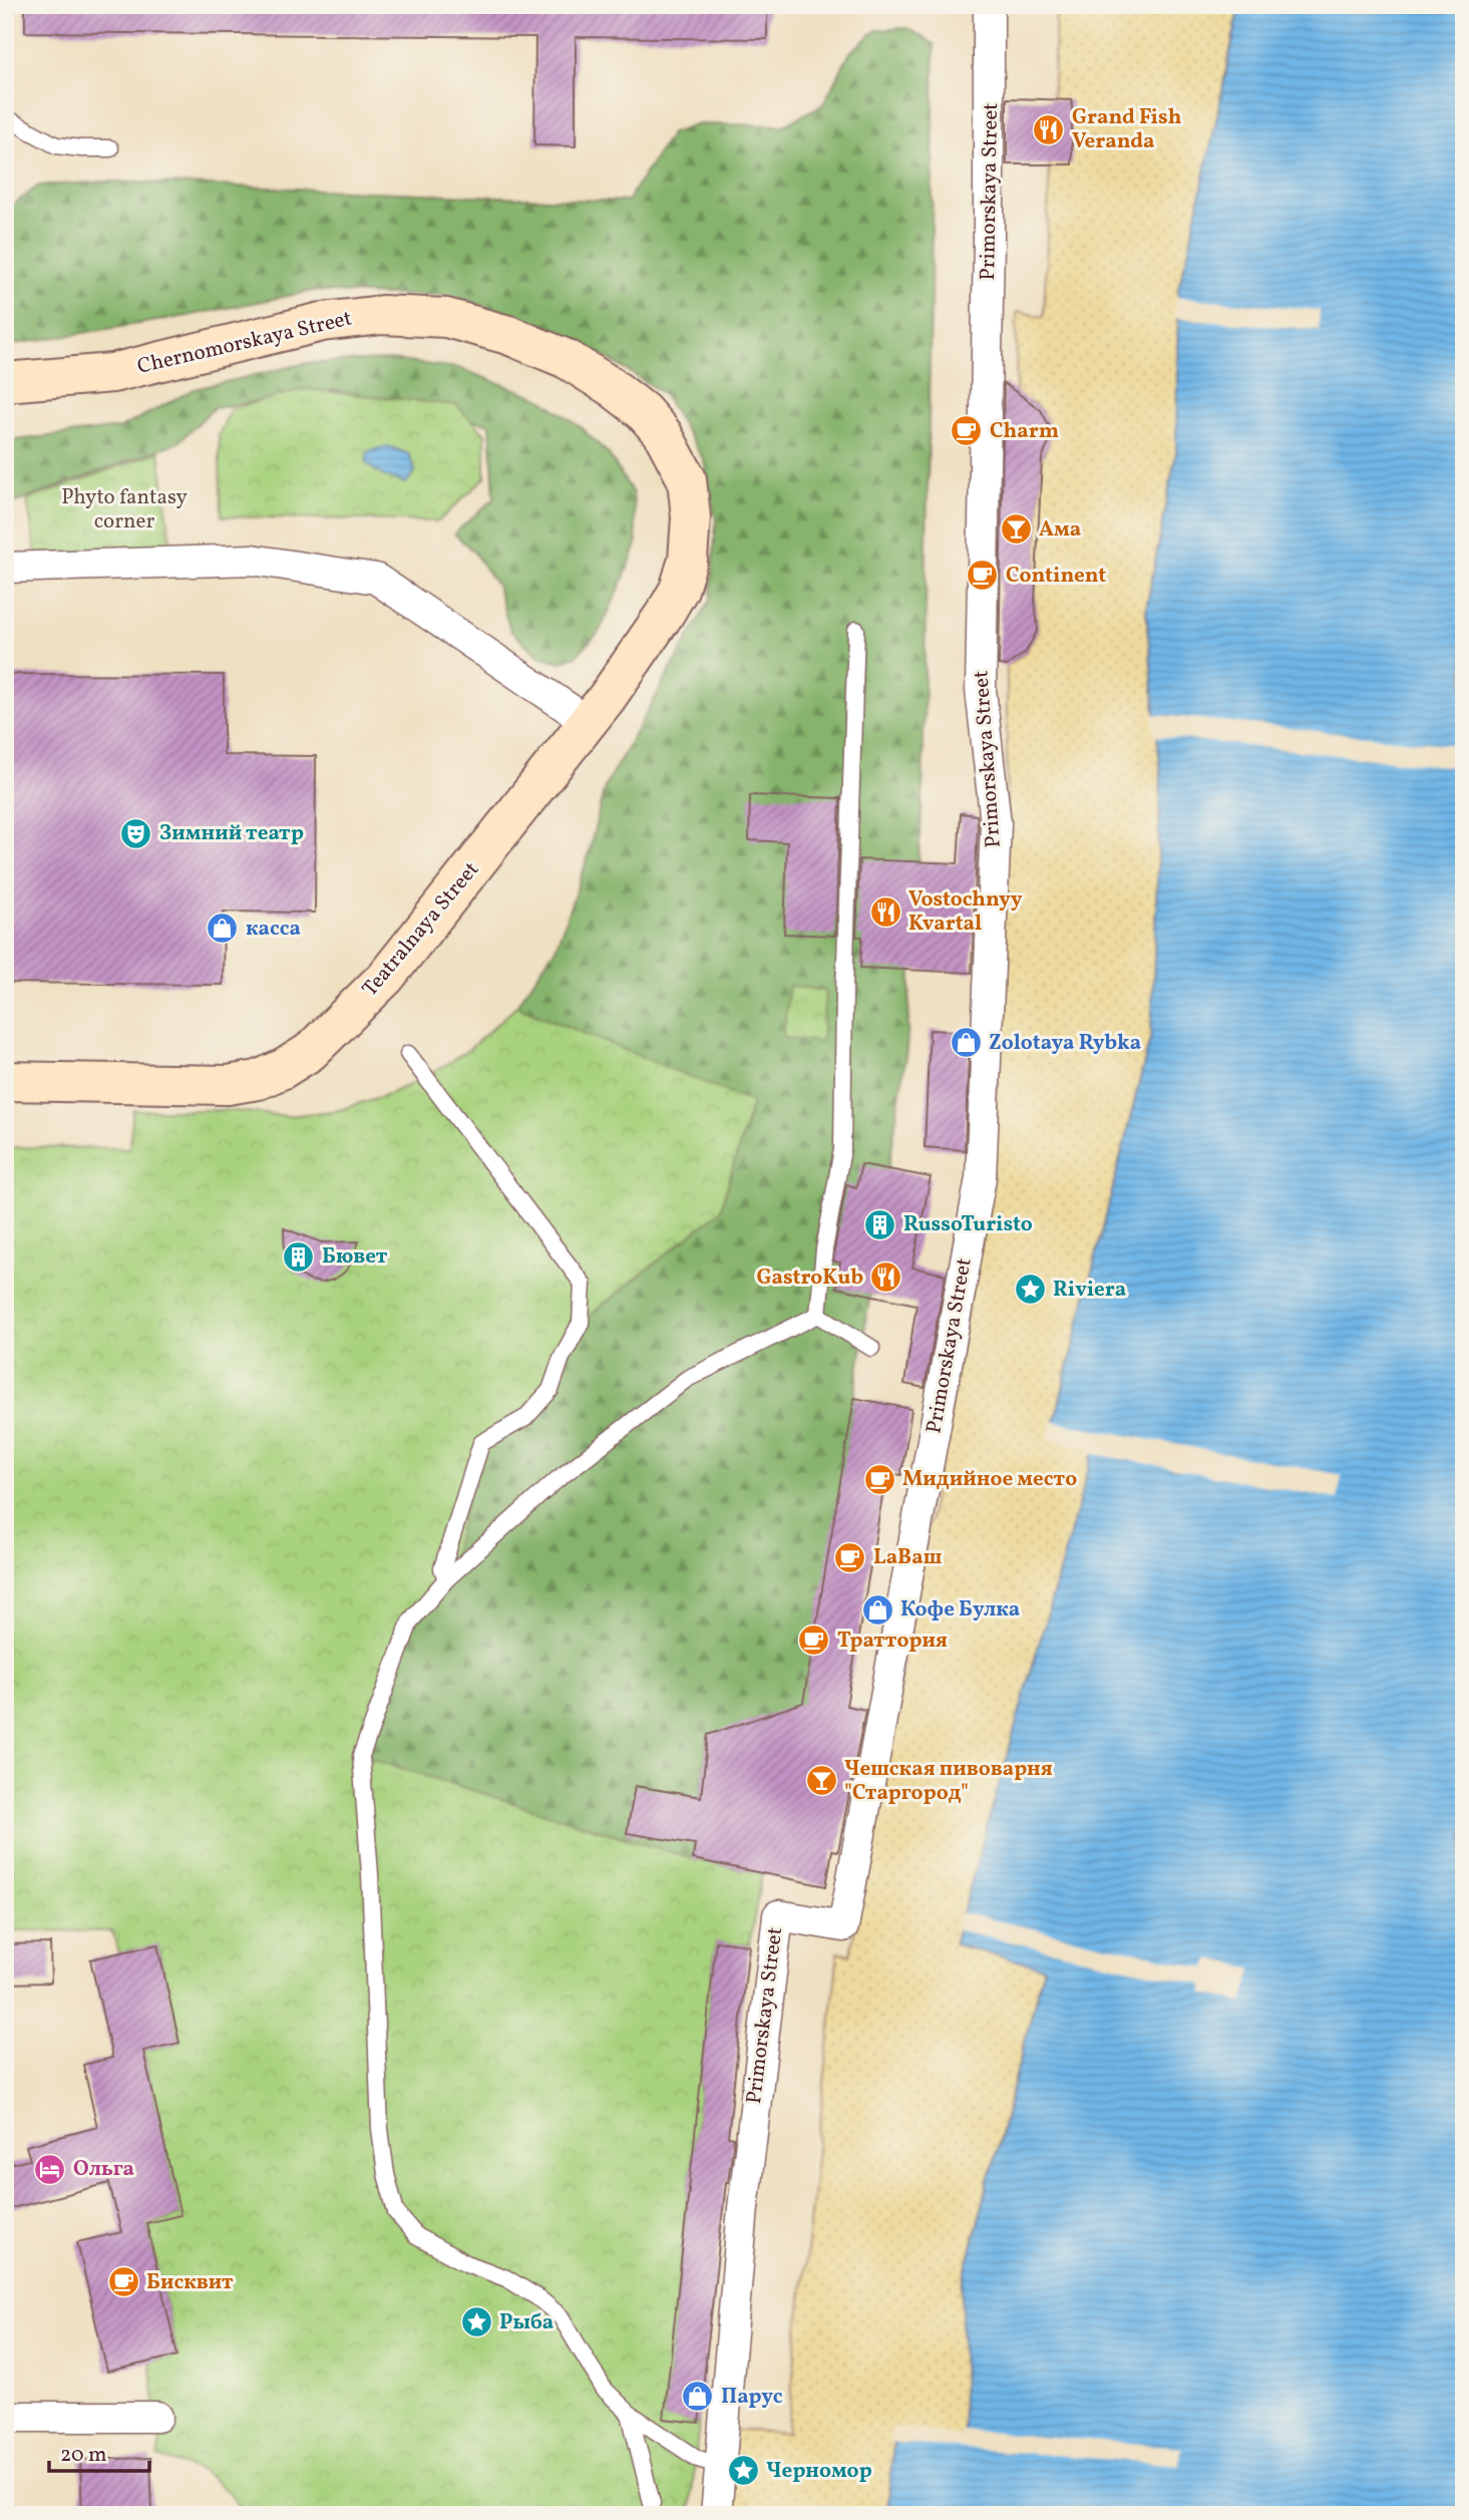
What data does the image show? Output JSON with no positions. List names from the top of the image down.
{
  "streets": {
    "main road": ["Chernomorskaya Street", "Teatralnaya Street"],
    "street": ["Primorskaya Street"]
  },
  "crossings": [
    ["Chernomorskaya Street", "Teatralnaya Street"]
  ],
  "parks": ["Phyto fantasy corner"],
  "places": {
    "restaurant": ["Grand Fish Veranda", "Vostochnyy Kvartal", "GastroKub"],
    "cafe": [
      "Charm",
      "Continent",
      "Мидийное место",
      "LaВаш",
      "Траттория",
      "Бисквит"
    ],
    "bar": ["Ама", "Чешская пивоварня \"Старгород\""],
    "theatre": ["Зимний театр"],
    "shop": [
      "касса",
      "Zolotaya Rybka",
      "Кофе Булка",
      "Парус"
    ],
    "building": ["RussoTuristo", "Бювет"],
    "place": ["Riviera", "Рыба", "Черномор"],
    "hotel": ["Ольга"]
  },
  "scale_bar": "20 m"
}
